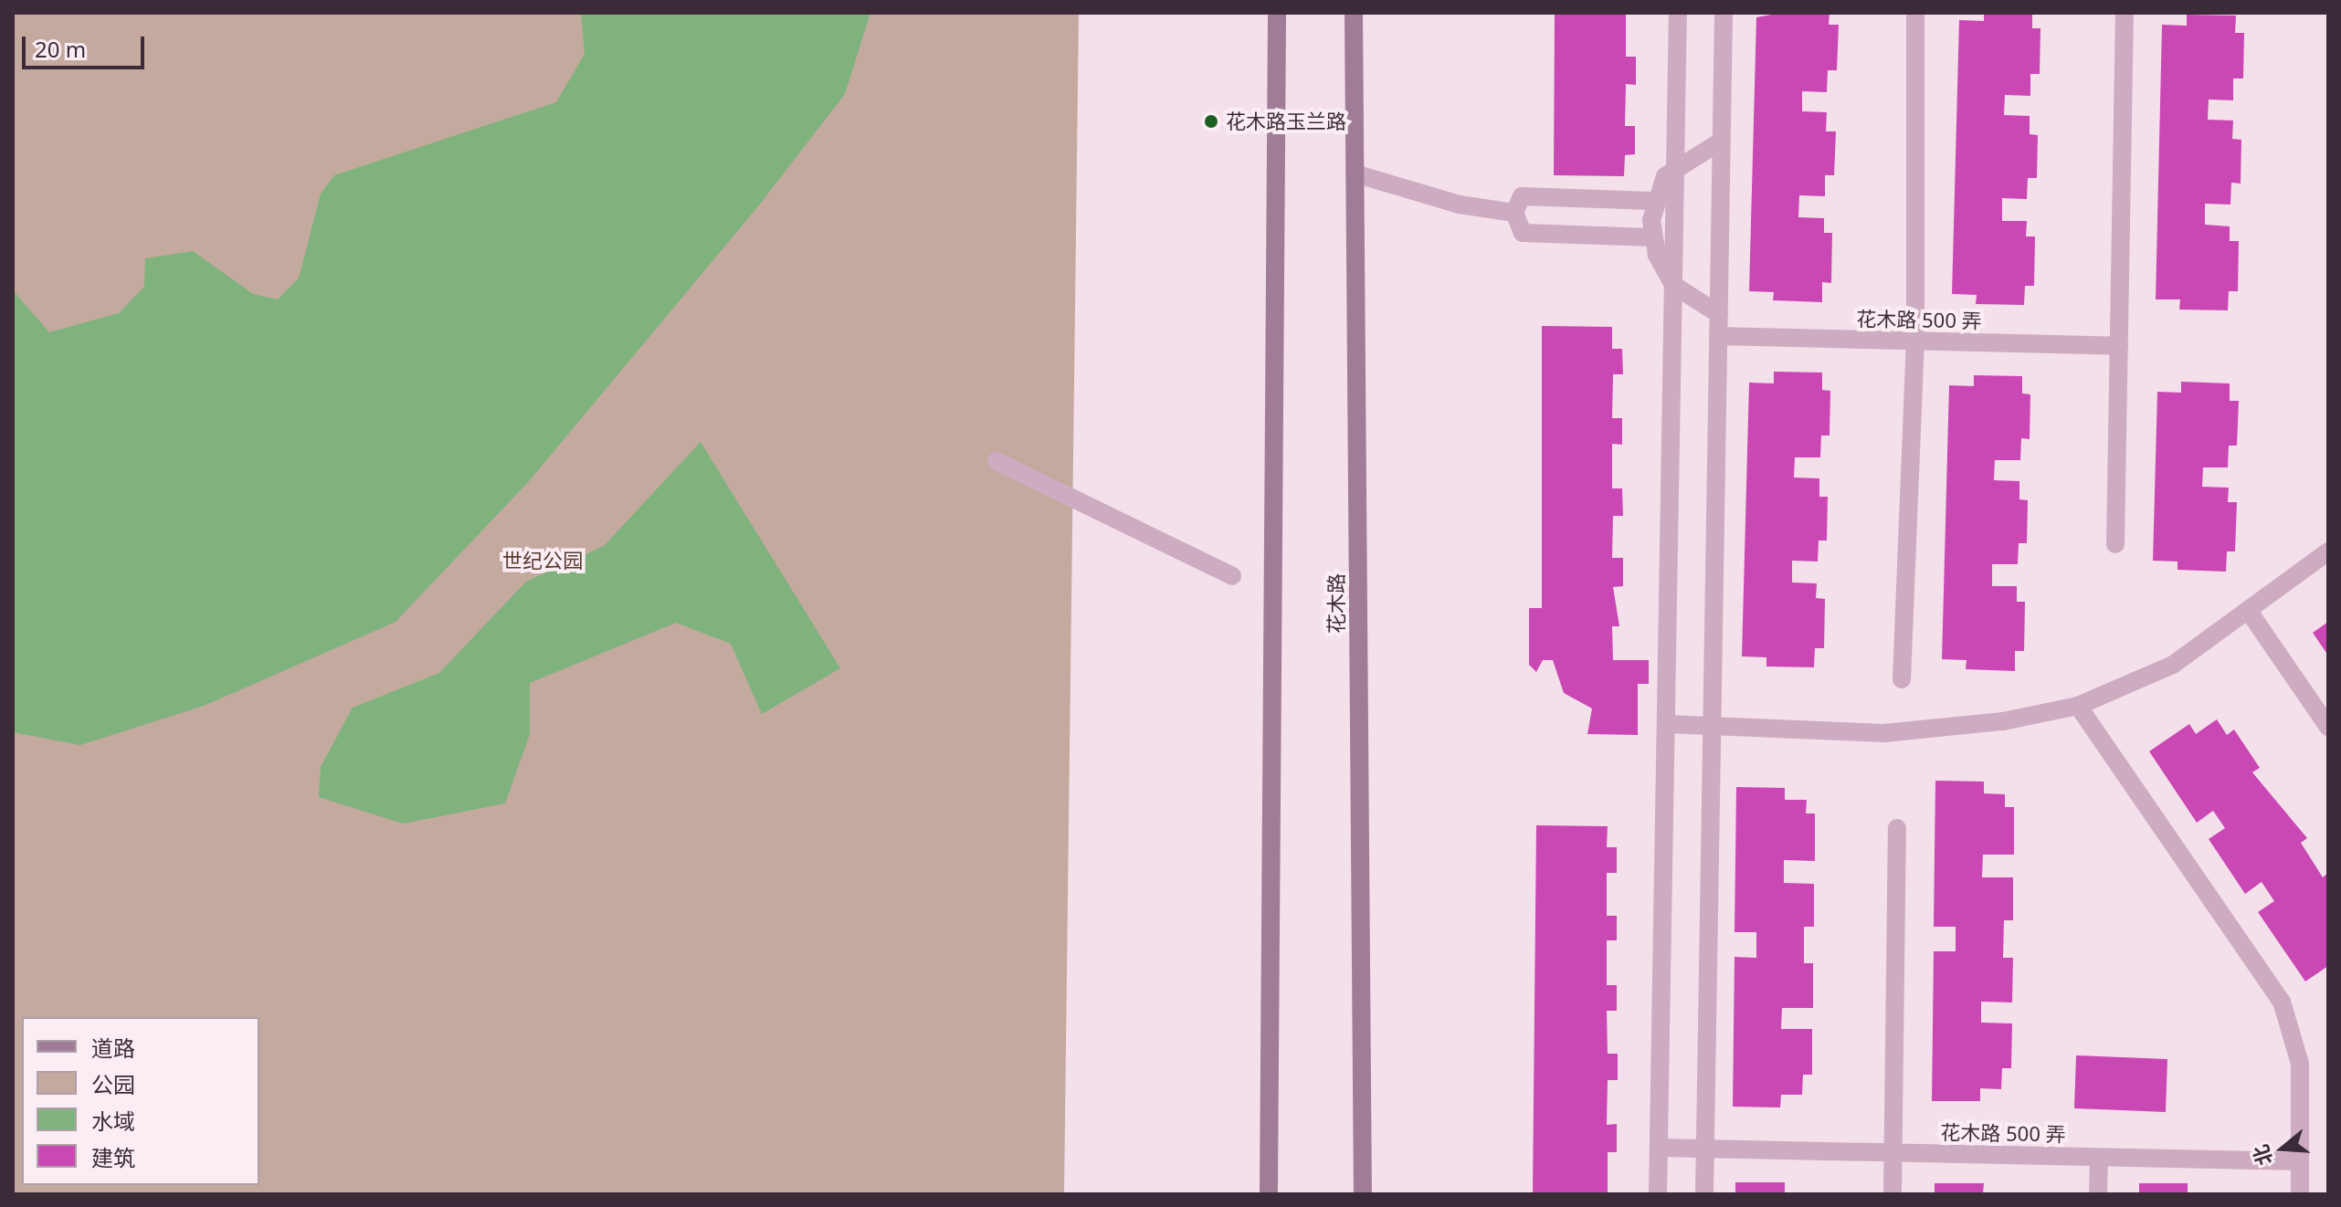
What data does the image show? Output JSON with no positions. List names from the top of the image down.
{
  "streets": {
    "main road": ["花木路"],
    "lane": ["花木路 500 弄"]
  },
  "parks": ["世纪公园"],
  "places": ["花木路玉兰路"],
  "legend": [
    "道路",
    "公园",
    "水域",
    "建筑"
  ],
  "scale_bar": "20 m",
  "north": "left"
}
